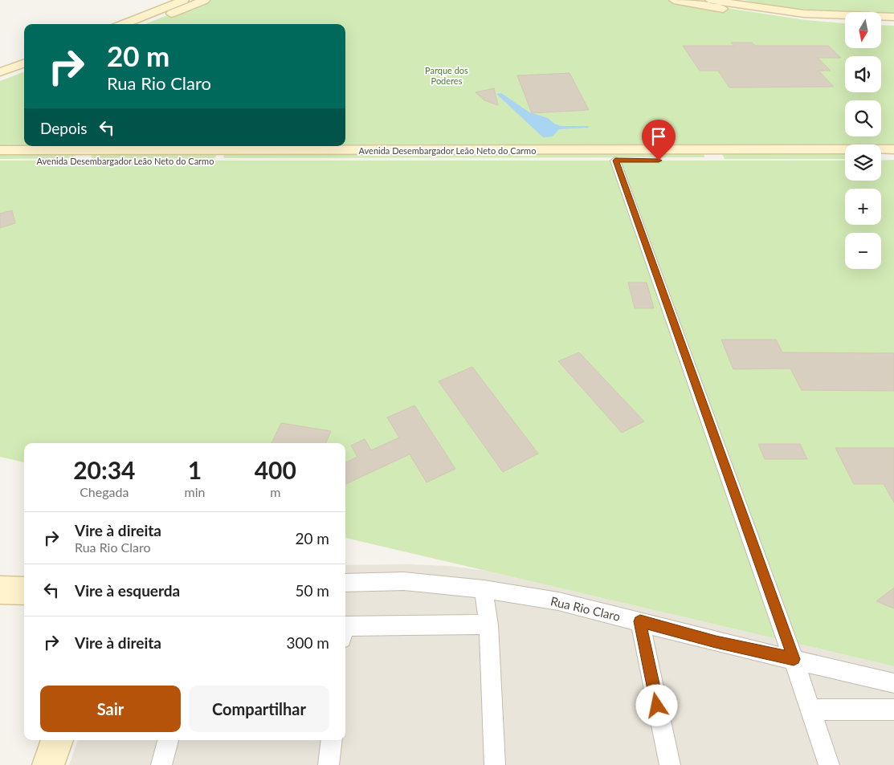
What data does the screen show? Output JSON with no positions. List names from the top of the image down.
{
  "streets": {
    "main road": ["Avenida Desembargador Leão Neto do Carmo"],
    "street": ["Rua Rio Claro"]
  },
  "parks": ["Parque dos Poderes"],
  "north": "bottom",
  "page": {
    "map_buttons": ["+", "−"],
    "turn": ["20 m", "Rua Rio Claro"],
    "then": "Depois",
    "eta": [
      "20:34",
      "Chegada",
      "1",
      "min",
      "400",
      "m"
    ],
    "list": [
      {
        "name": "Vire à direita",
        "note": "Rua Rio Claro",
        "value": "20 m"
      },
      {
        "name": "Vire à esquerda",
        "value": "50 m"
      },
      {
        "name": "Vire à direita",
        "value": "300 m"
      }
    ],
    "buttons": ["Sair", "Compartilhar"]
  }
}
